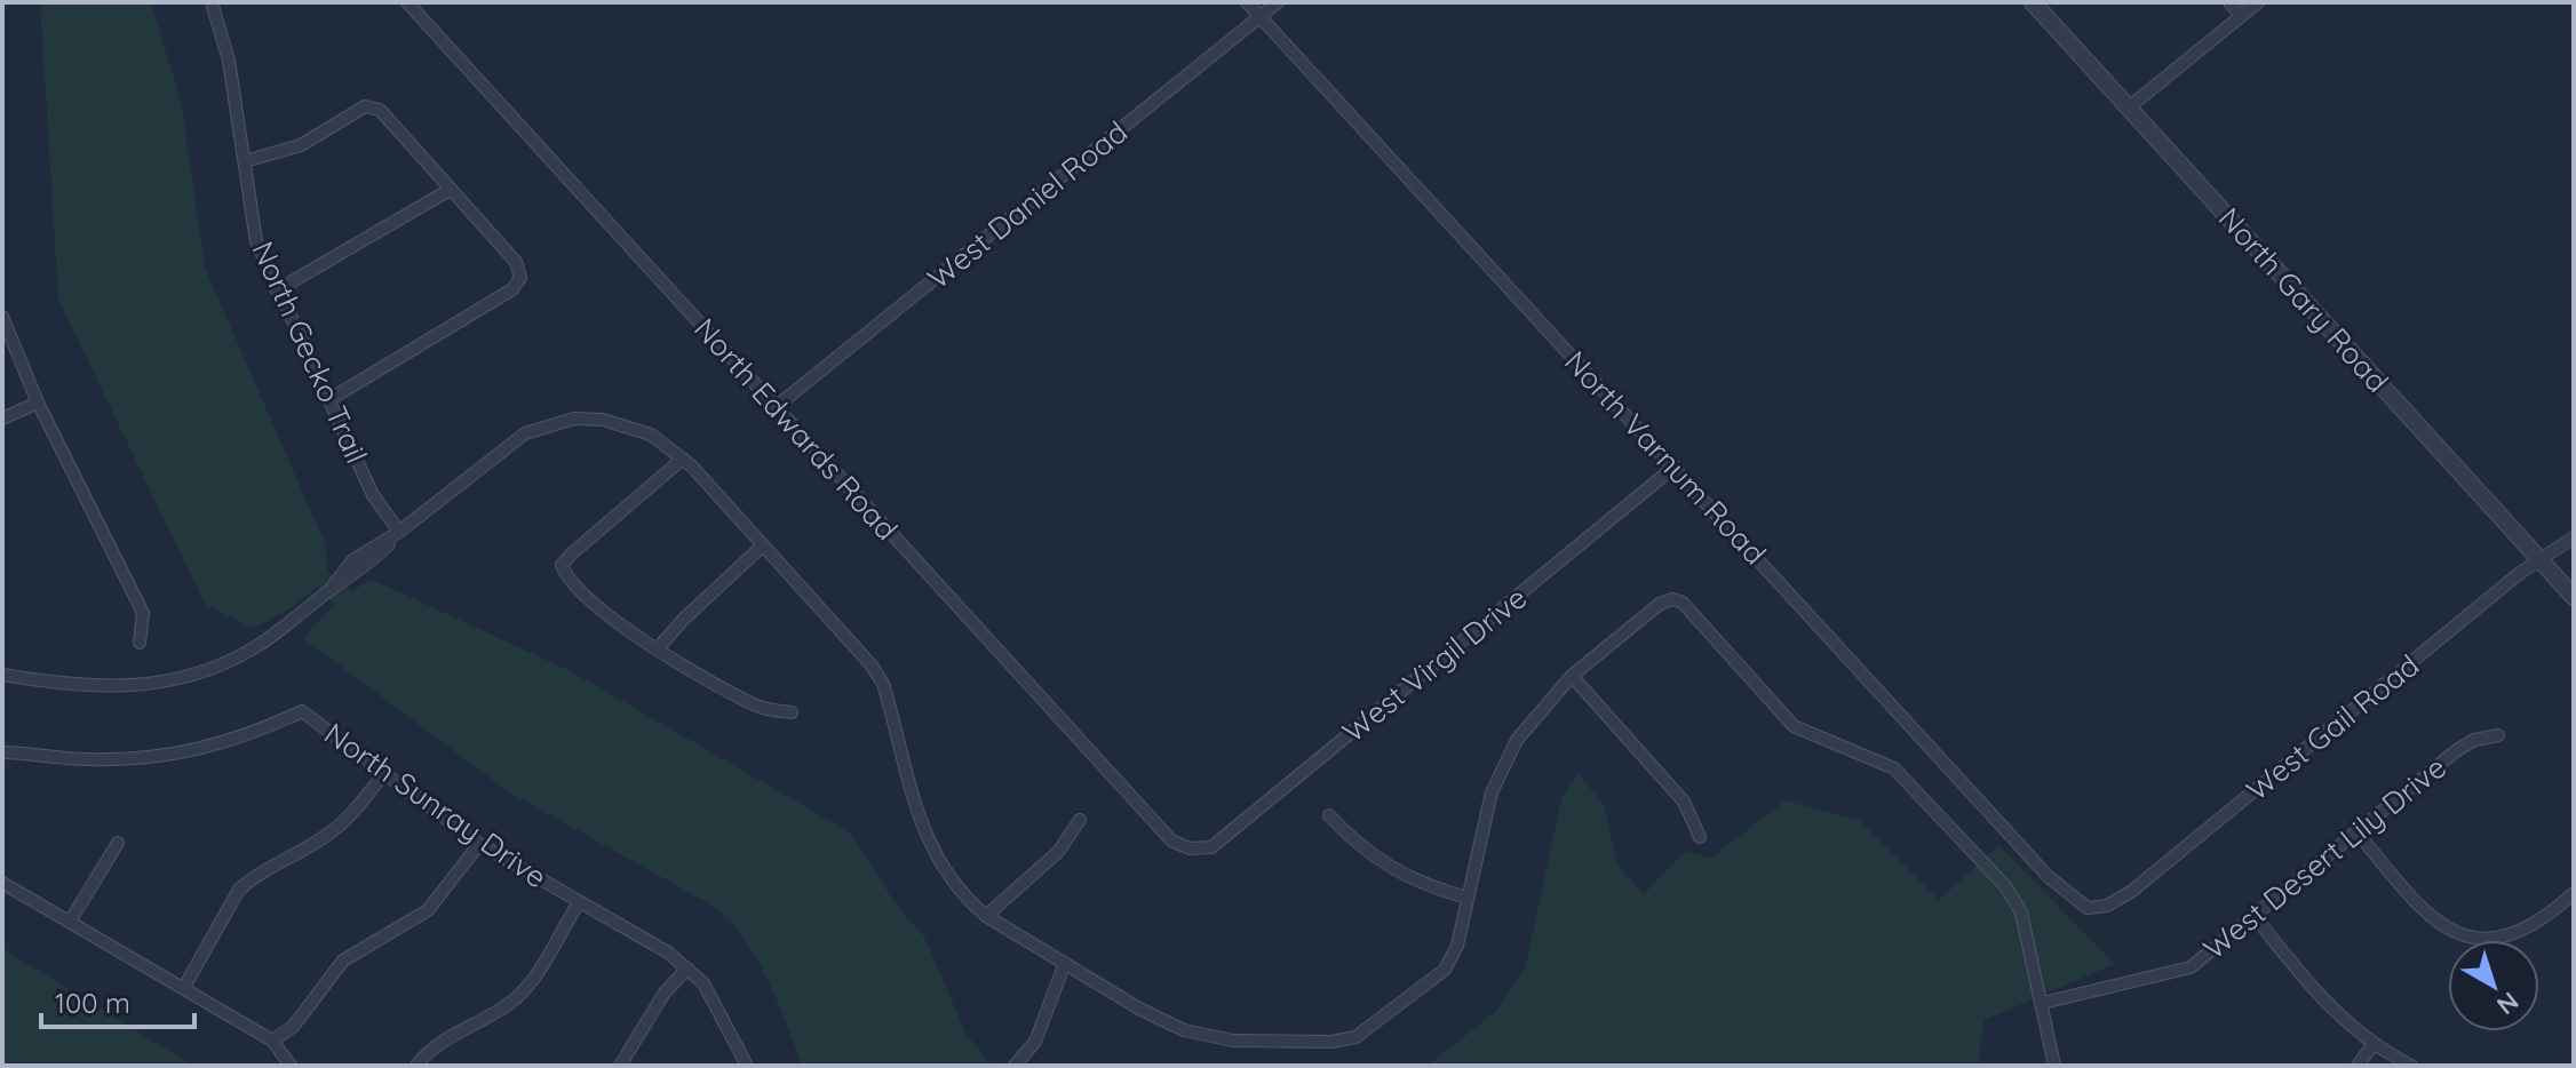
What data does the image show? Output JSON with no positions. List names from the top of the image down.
{
  "streets": {
    "street": [
      "West Daniel Road",
      "North Gary Road",
      "North Gecko Trail",
      "North Edwards Road",
      "North Varnum Road",
      "West Virgil Drive",
      "West Gail Road",
      "North Sunray Drive",
      "West Desert Lily Drive"
    ]
  },
  "crossings": [
    ["West Daniel Road", "North Edwards Road"],
    ["West Daniel Road", "North Varnum Road"],
    ["North Gary Road", "West Gail Road"],
    ["North Edwards Road", "West Virgil Drive"],
    ["North Varnum Road", "West Virgil Drive"],
    ["North Varnum Road", "West Gail Road"]
  ],
  "scale_bar": "100 m",
  "north": "bottom right"
}
